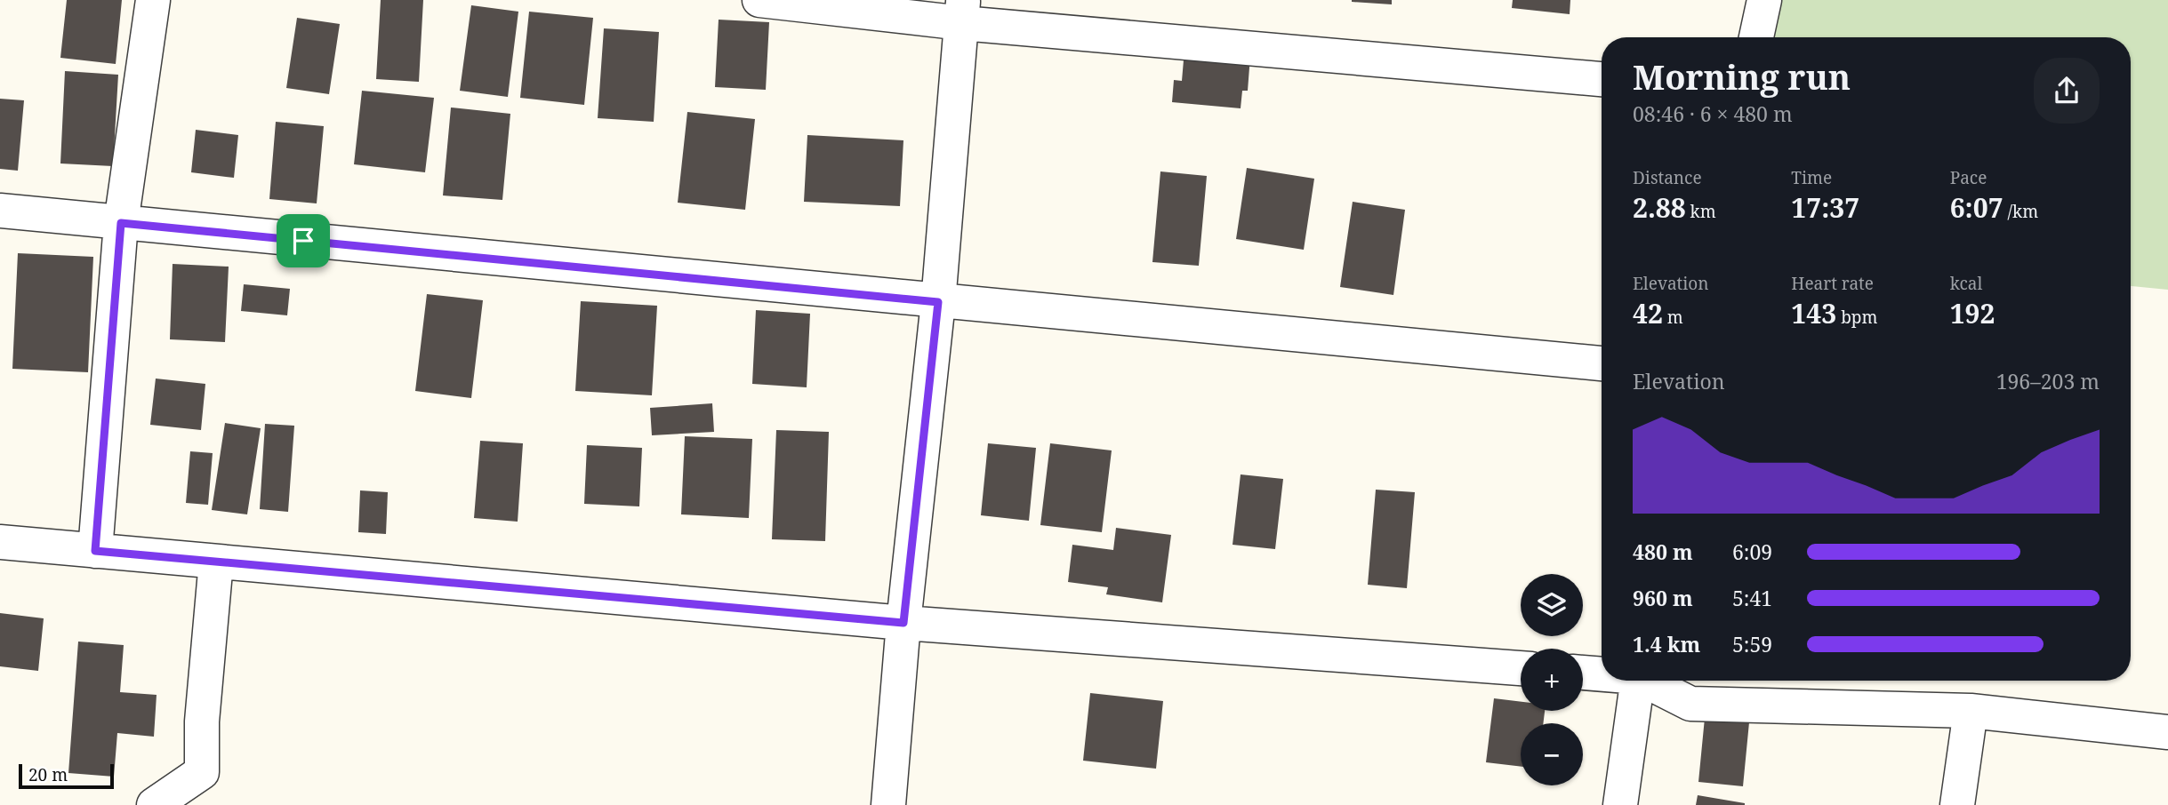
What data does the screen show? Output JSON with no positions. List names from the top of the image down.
{
  "scale_bar": "20 m",
  "page": {
    "heading": ["Morning run", "08:46 · 6 × 480 m"],
    "stats": [
      ["Distance", "2.88 km"],
      ["Time", "17:37"],
      ["Pace", "6:07 /km"],
      ["Elevation", "42 m"],
      ["Heart rate", "143 bpm"],
      ["kcal", "192"]
    ],
    "chart": ["Elevation", "196–203 m"],
    "list": [
      {
        "name": "480 m",
        "note": "6:09"
      },
      {
        "name": "960 m",
        "note": "5:41"
      },
      {
        "name": "1.4 km",
        "note": "5:59"
      }
    ],
    "map_buttons": ["+", "−"],
    "scale": "20 m"
  }
}
